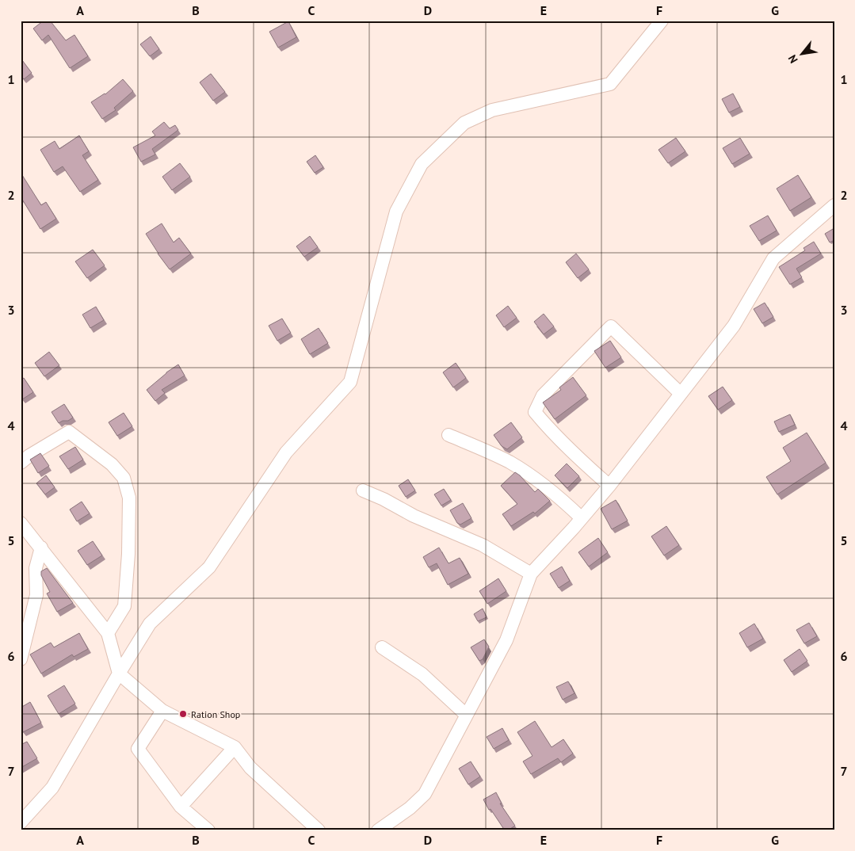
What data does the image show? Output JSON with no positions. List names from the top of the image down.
{
  "places": ["Ration Shop"],
  "north": "bottom left",
  "grid": {
    "columns": [
      "A",
      "B",
      "C",
      "D",
      "E",
      "F",
      "G"
    ],
    "rows": [
      "1",
      "2",
      "3",
      "4",
      "5",
      "6",
      "7"
    ]
  }
}
